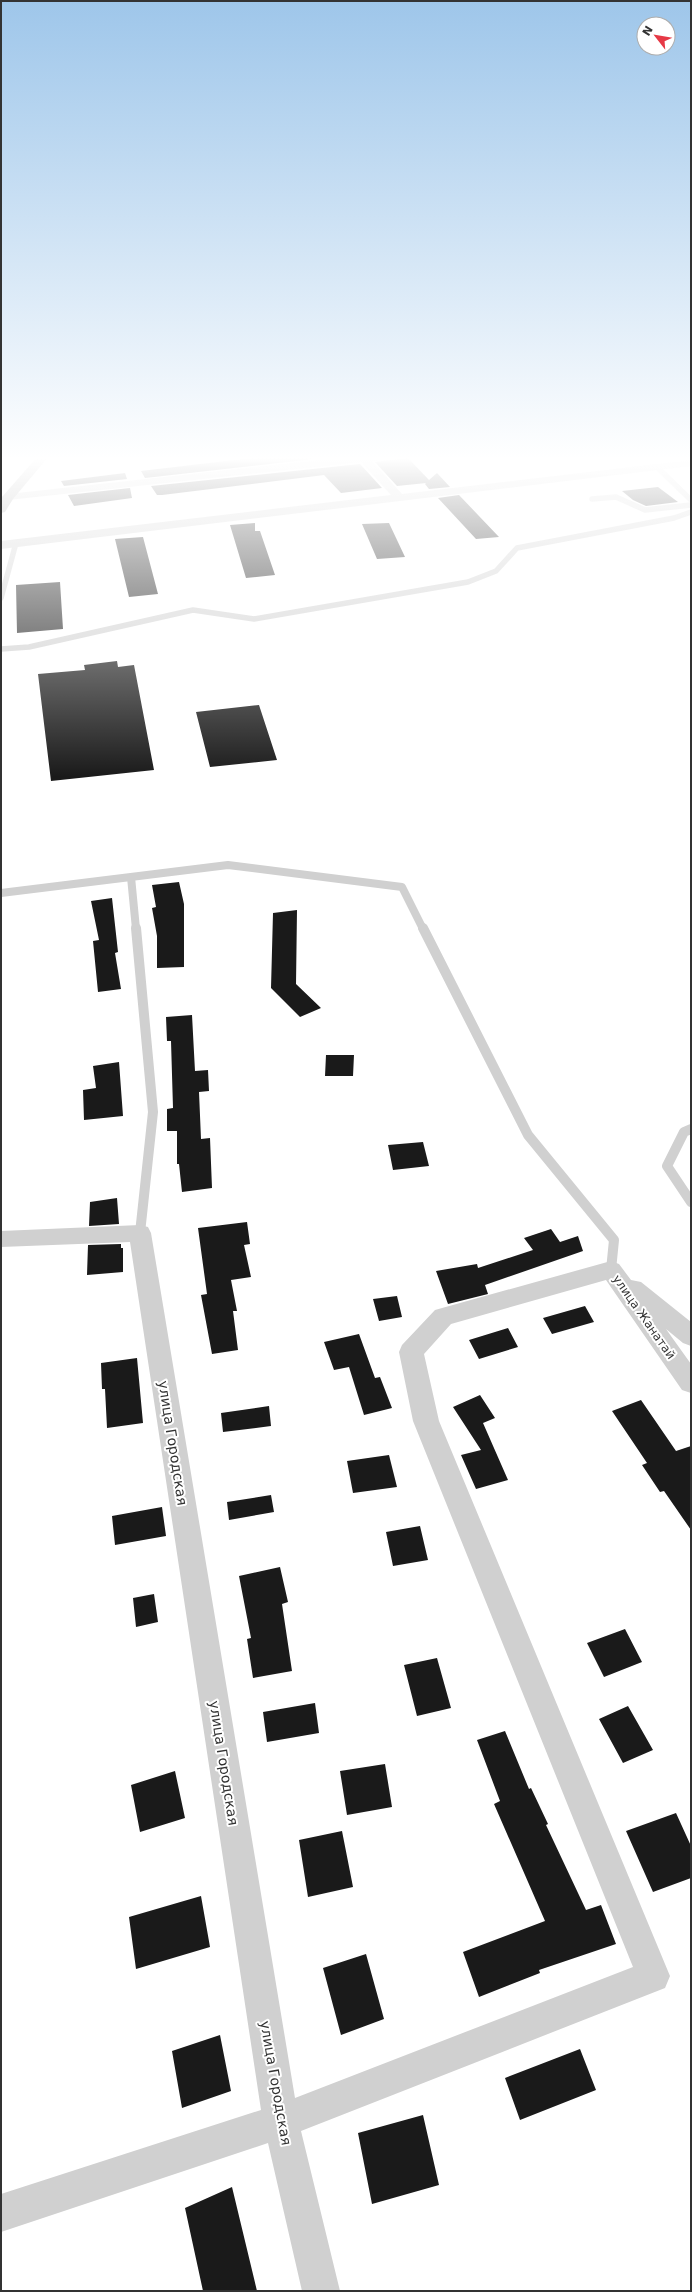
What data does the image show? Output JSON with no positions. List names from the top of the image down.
{
  "streets": {
    "street": ["улица Жанатай", "улица Городская"]
  },
  "north": "top left"
}
